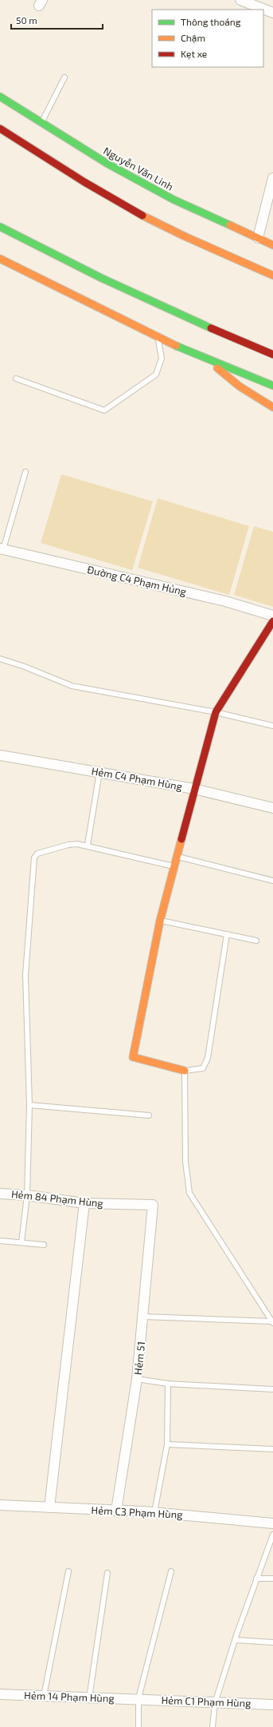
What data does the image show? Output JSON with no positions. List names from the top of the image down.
{
  "streets": {
    "main road": ["Nguyễn Văn Linh"],
    "street": [
      "Đường C4 Phạm Hủng",
      "Hẻm C4 Phạm Hùng",
      "Hẻm 84 Phạm Hùng",
      "Hẻm 51",
      "Hẻm C3 Phạm Hùng",
      "Hẻm 14 Phạm Hùng",
      "Hẻm C1 Phạm Hùng"
    ]
  },
  "crossings": [
    ["Hẻm 84 Phạm Hùng", "Hẻm 51"],
    ["Hẻm 51", "Hẻm C3 Phạm Hùng"],
    ["Hẻm 14 Phạm Hùng", "Hẻm C1 Phạm Hùng"]
  ],
  "legend": ["Thông thoáng", "Chậm", "Kẹt xe"],
  "scale_bar": "50 m"
}
